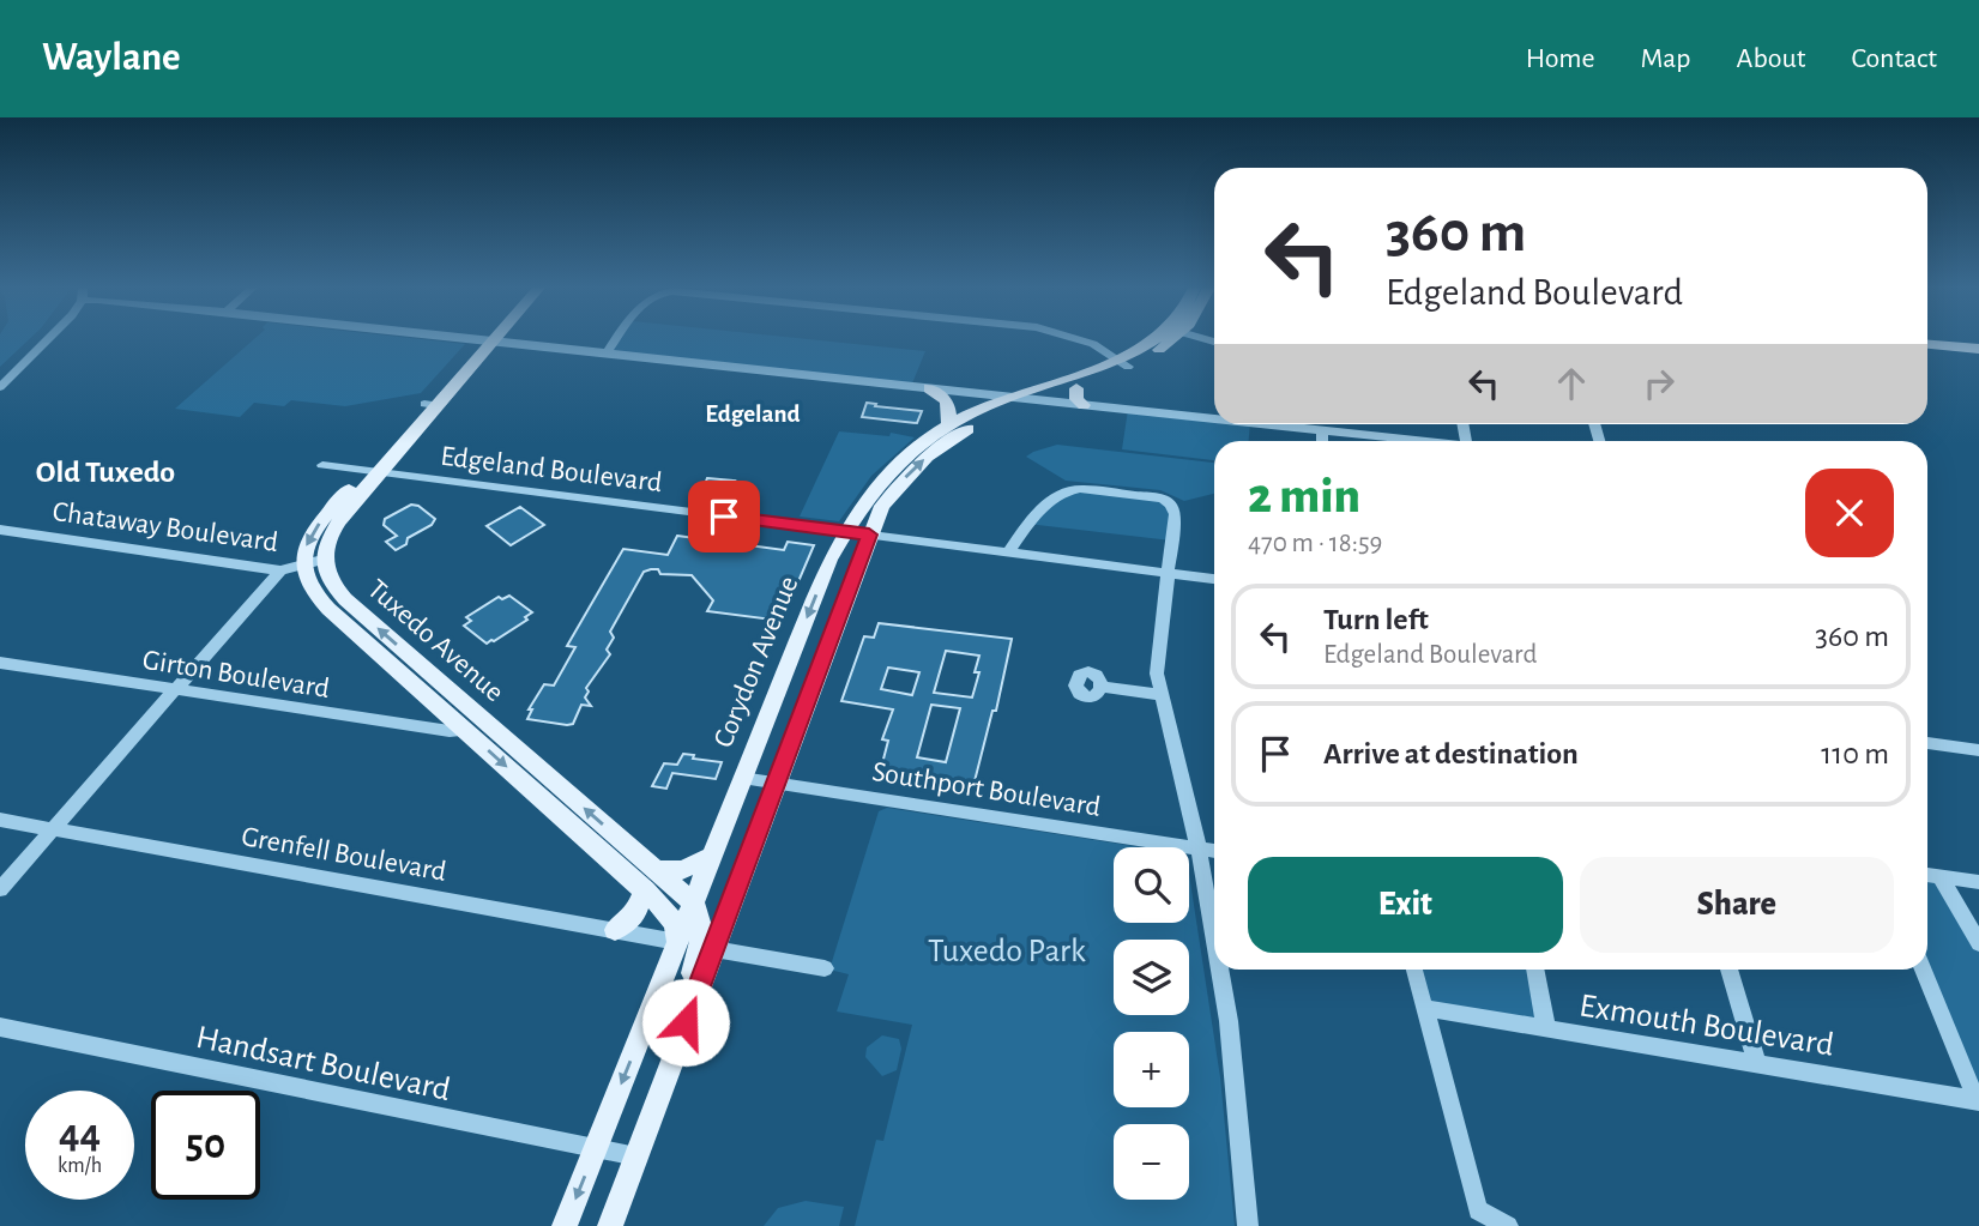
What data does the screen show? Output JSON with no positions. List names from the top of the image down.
{
  "streets": {
    "main road": ["Tuxedo Avenue", "Corydon Avenue"],
    "street": [
      "Edgeland Boulevard",
      "Chataway Boulevard",
      "Girton Boulevard",
      "Southport Boulevard",
      "Grenfell Boulevard",
      "Exmouth Boulevard",
      "Handsart Boulevard"
    ]
  },
  "crossings": [
    ["Edgeland Boulevard", "Corydon Avenue"],
    ["Chataway Boulevard", "Tuxedo Avenue"],
    ["Tuxedo Avenue", "Corydon Avenue"],
    ["Tuxedo Avenue", "Girton Boulevard"],
    ["Tuxedo Avenue", "Grenfell Boulevard"],
    ["Corydon Avenue", "Southport Boulevard"],
    ["Corydon Avenue", "Grenfell Boulevard"],
    ["Corydon Avenue", "Handsart Boulevard"]
  ],
  "districts": ["Edgeland", "Old Tuxedo"],
  "parks": ["Tuxedo Park"],
  "page": {
    "header": "Waylane",
    "nav": [
      "Home",
      "Map",
      "About",
      "Contact"
    ],
    "turn": ["360 m", "Edgeland Boulevard"],
    "heading": ["2 min", "470 m · 18:59"],
    "list": [
      {
        "name": "Turn left",
        "note": "Edgeland Boulevard",
        "value": "360 m"
      },
      {
        "name": "Arrive at destination",
        "value": "110 m"
      }
    ],
    "buttons": ["Exit", "Share"],
    "map_buttons": ["+", "−"],
    "speed": "44 km/h",
    "limit": "50"
  }
}
